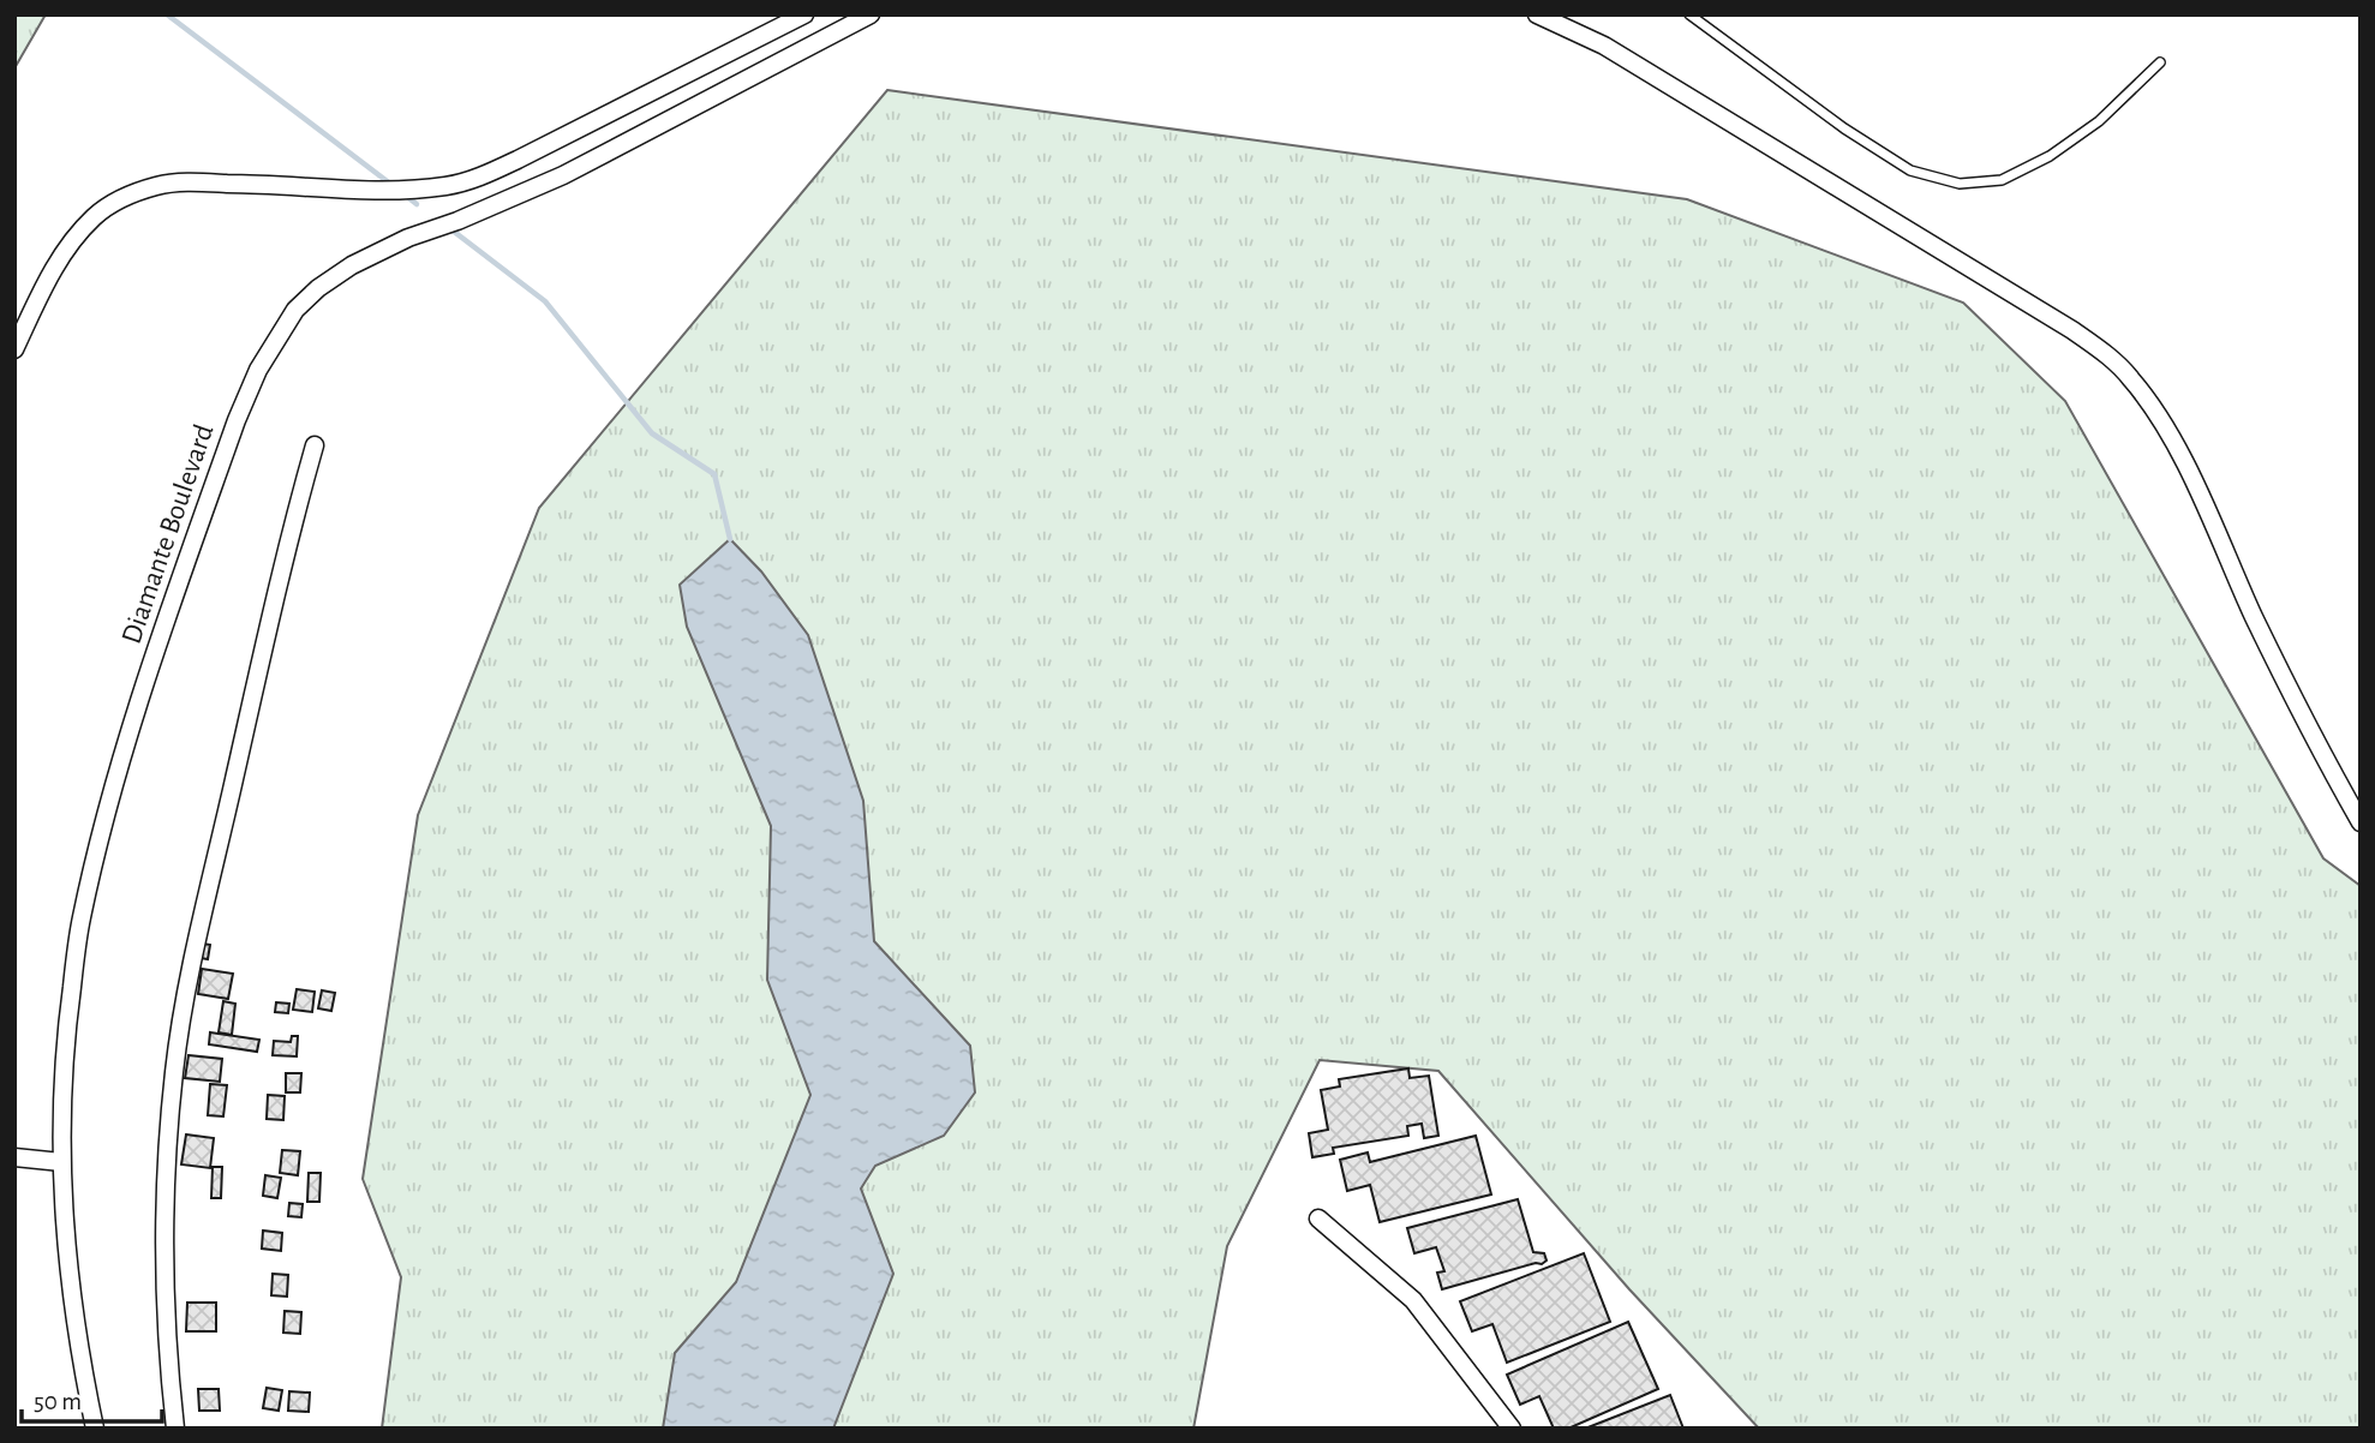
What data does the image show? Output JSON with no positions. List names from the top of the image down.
{
  "streets": {
    "street": ["Diamante Boulevard"]
  },
  "scale_bar": "50 m"
}
